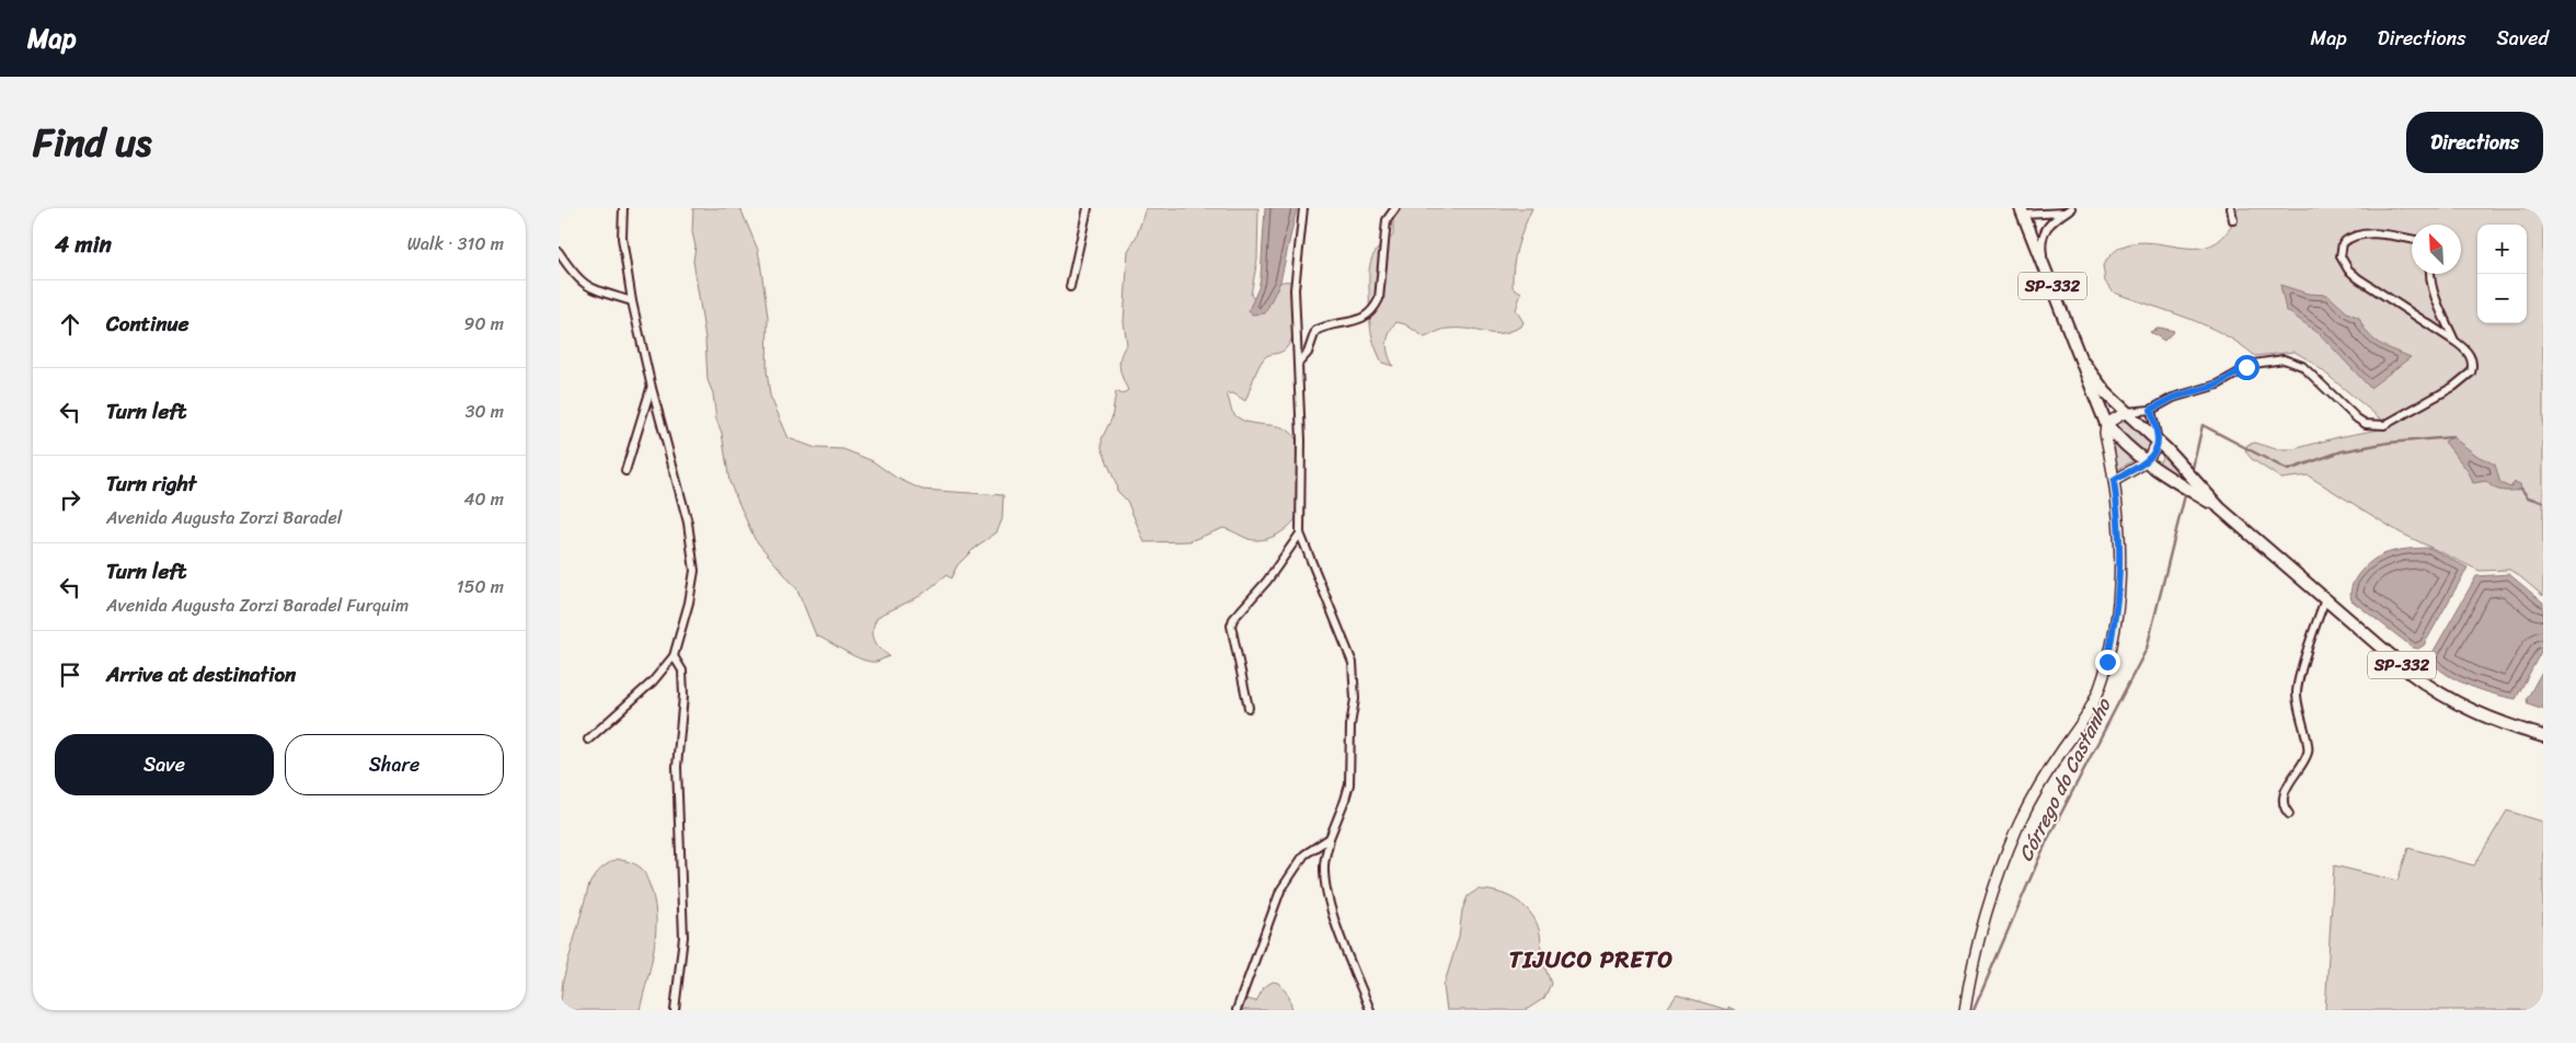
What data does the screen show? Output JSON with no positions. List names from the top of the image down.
{
  "streets": {
    "main road": ["SP-332"]
  },
  "districts": ["TIJUCO PRETO"],
  "water": ["Córrego do Castanho"],
  "north": "top left",
  "page": {
    "header": "Map",
    "nav": ["Map", "Directions", "Saved"],
    "title": "Find us",
    "buttons": [
      "Directions",
      ["Save", "Share"]
    ],
    "heading": ["4 min", "Walk · 310 m"],
    "map_buttons": ["+", "−"],
    "list": [
      ["Continue", "90 m"],
      ["Turn left", "30 m"],
      ["Turn right", "Avenida Augusta Zorzi Baradel", "40 m"],
      ["Turn left", "Avenida Augusta Zorzi Baradel Furquim", "150 m"],
      "Arrive at destination"
    ]
  }
}
